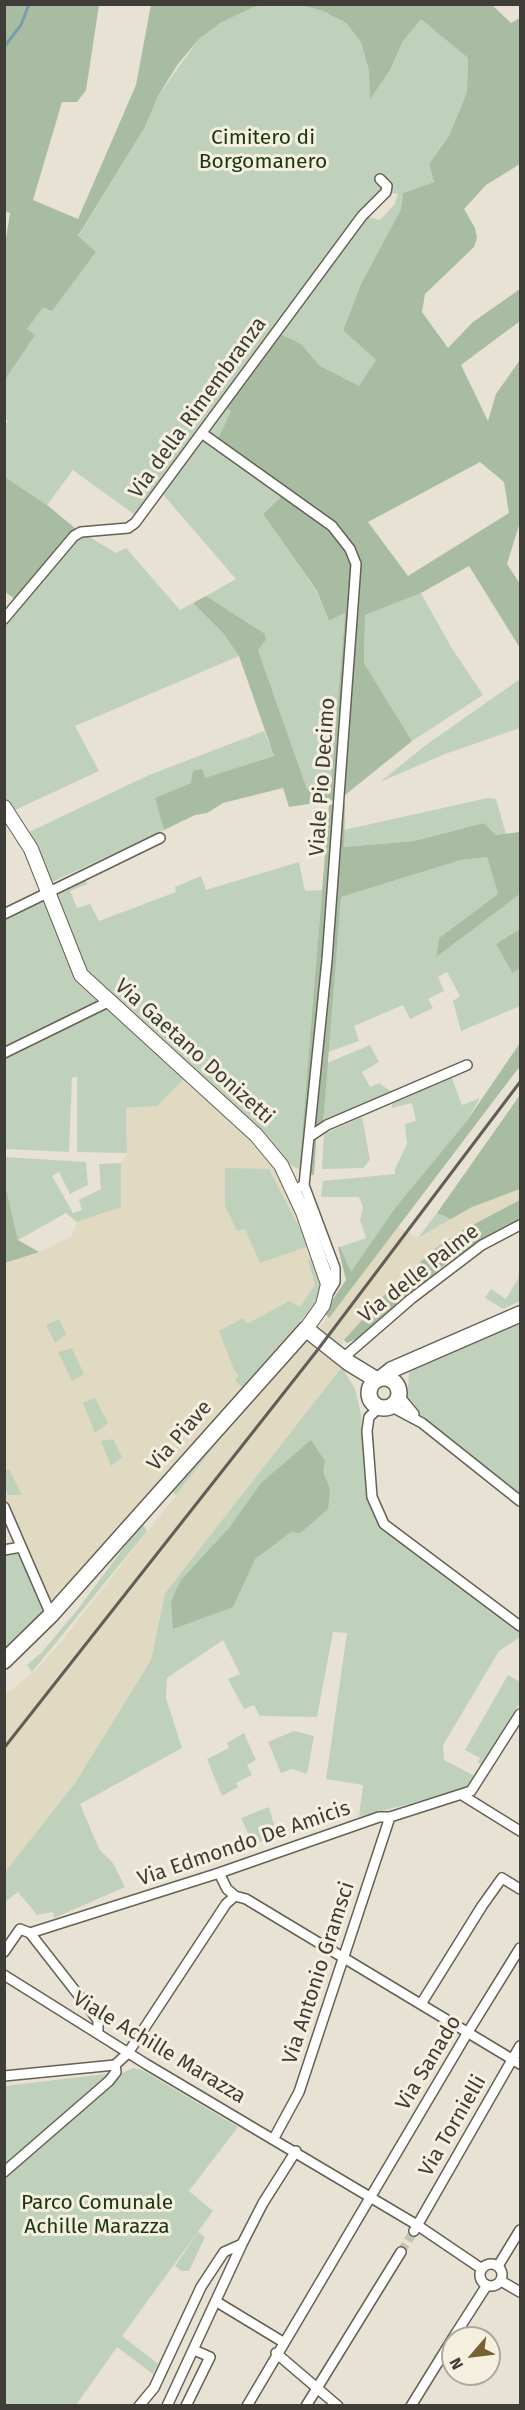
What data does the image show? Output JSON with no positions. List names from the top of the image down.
{
  "streets": {
    "main road": ["Via Piave"],
    "street": [
      "Via della Rimembranza",
      "Viale Pio Decimo",
      "Via Gaetano Donizetti",
      "Via delle Palme",
      "Via Edmondo De Amicis",
      "Via Antonio Gramsci",
      "Viale Achille Marazza",
      "Via Sanado",
      "Via Tornielli"
    ]
  },
  "crossings": [
    ["Via della Rimembranza", "Viale Pio Decimo"],
    ["Viale Pio Decimo", "Via Gaetano Donizetti"],
    ["Via Gaetano Donizetti", "Via Piave"],
    ["Via Edmondo De Amicis", "Via Antonio Gramsci"],
    ["Via Antonio Gramsci", "Viale Achille Marazza"],
    ["Viale Achille Marazza", "Via Sanado"],
    ["Viale Achille Marazza", "Via Tornielli"]
  ],
  "parks": ["Cimitero di Borgomanero", "Parco Comunale Achille Marazza"],
  "north": "bottom left"
}
